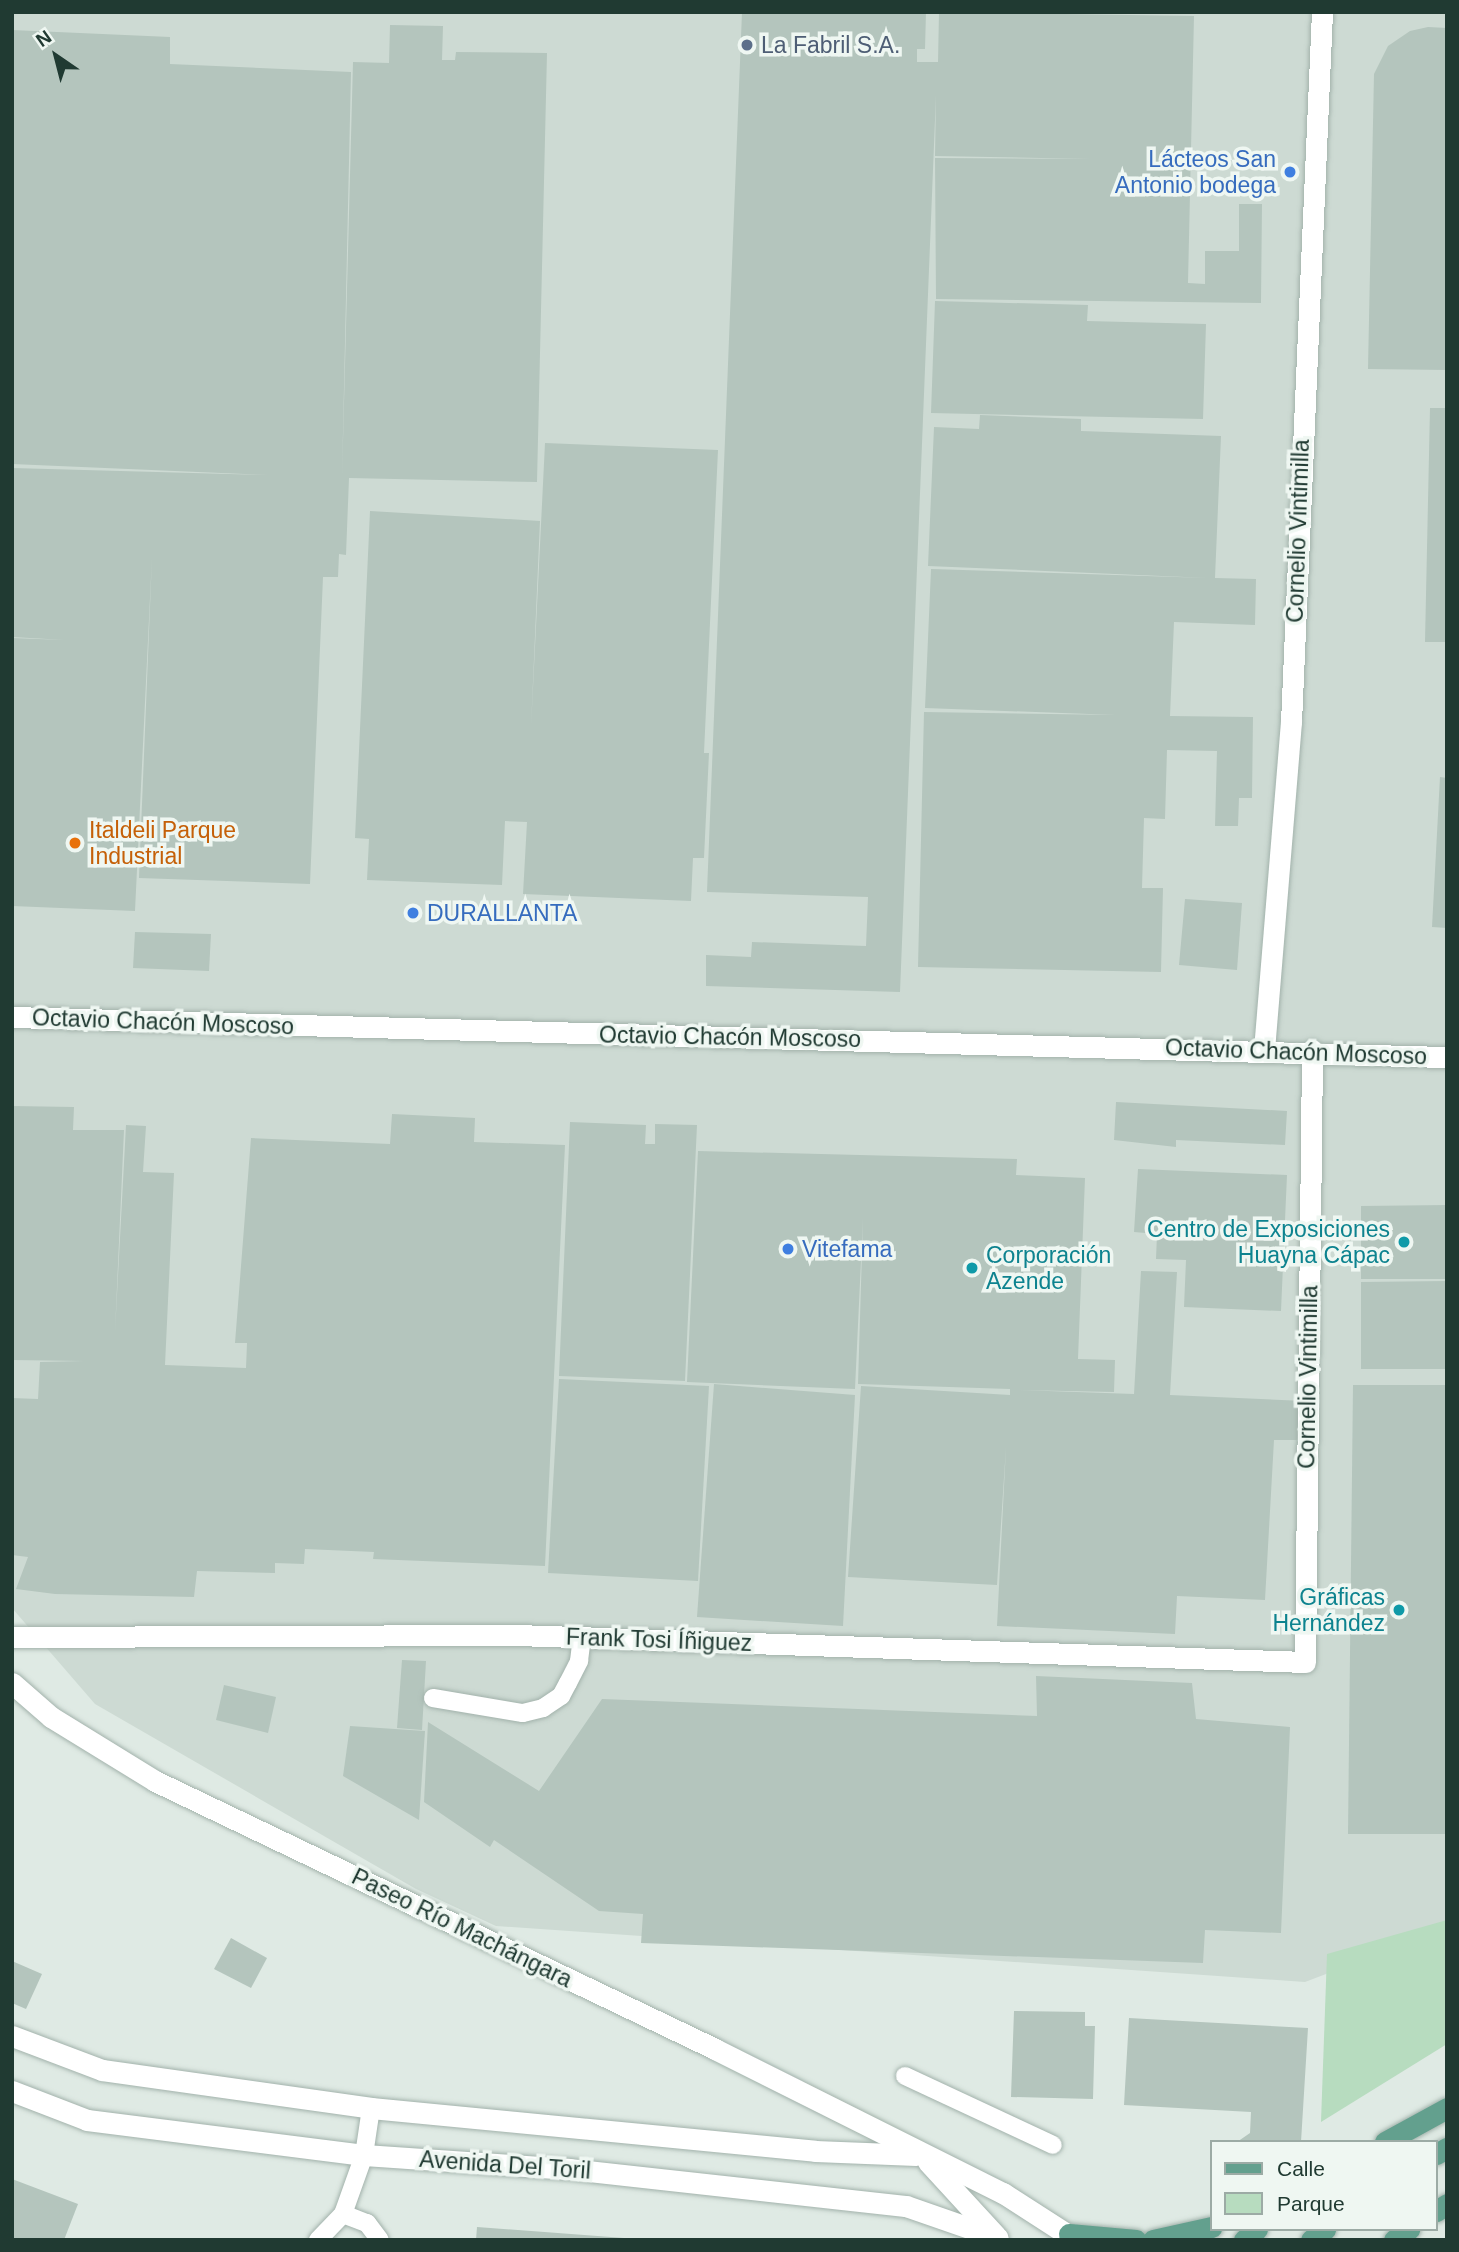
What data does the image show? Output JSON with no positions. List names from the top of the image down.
{
  "streets": {
    "main road": [
      "Cornelio Vintimilla",
      "Octavio Chacón Moscoso",
      "Frank Tosi Íñiguez",
      "Paseo Río Machángara",
      "Avenida Del Toril"
    ]
  },
  "crossings": [
    ["Cornelio Vintimilla", "Octavio Chacón Moscoso"],
    ["Cornelio Vintimilla", "Frank Tosi Íñiguez"],
    ["Paseo Río Machángara", "Avenida Del Toril"]
  ],
  "places": [
    "La Fabril S.A.",
    "Lácteos San Antonio bodega",
    "Italdeli Parque Industrial",
    "DURALLANTA",
    "Centro de Exposiciones Huayna Cápac",
    "Vitefama",
    "Corporación Azende",
    "Gráficas Hernández"
  ],
  "legend": ["Calle", "Parque"],
  "north": "top left"
}
